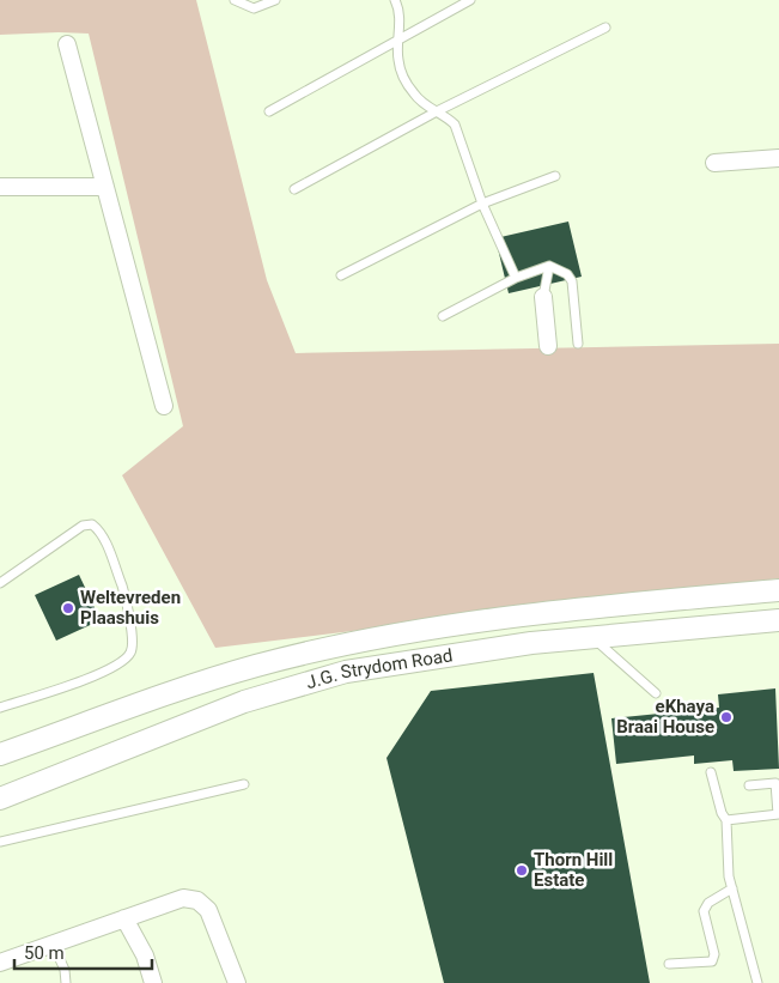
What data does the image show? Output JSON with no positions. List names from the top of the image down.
{
  "streets": {
    "street": ["J.G. Strydom Road"]
  },
  "places": ["Weltevreden Plaashuis", "eKhaya Braai House", "Thorn Hill Estate"],
  "scale_bar": "50 m"
}
